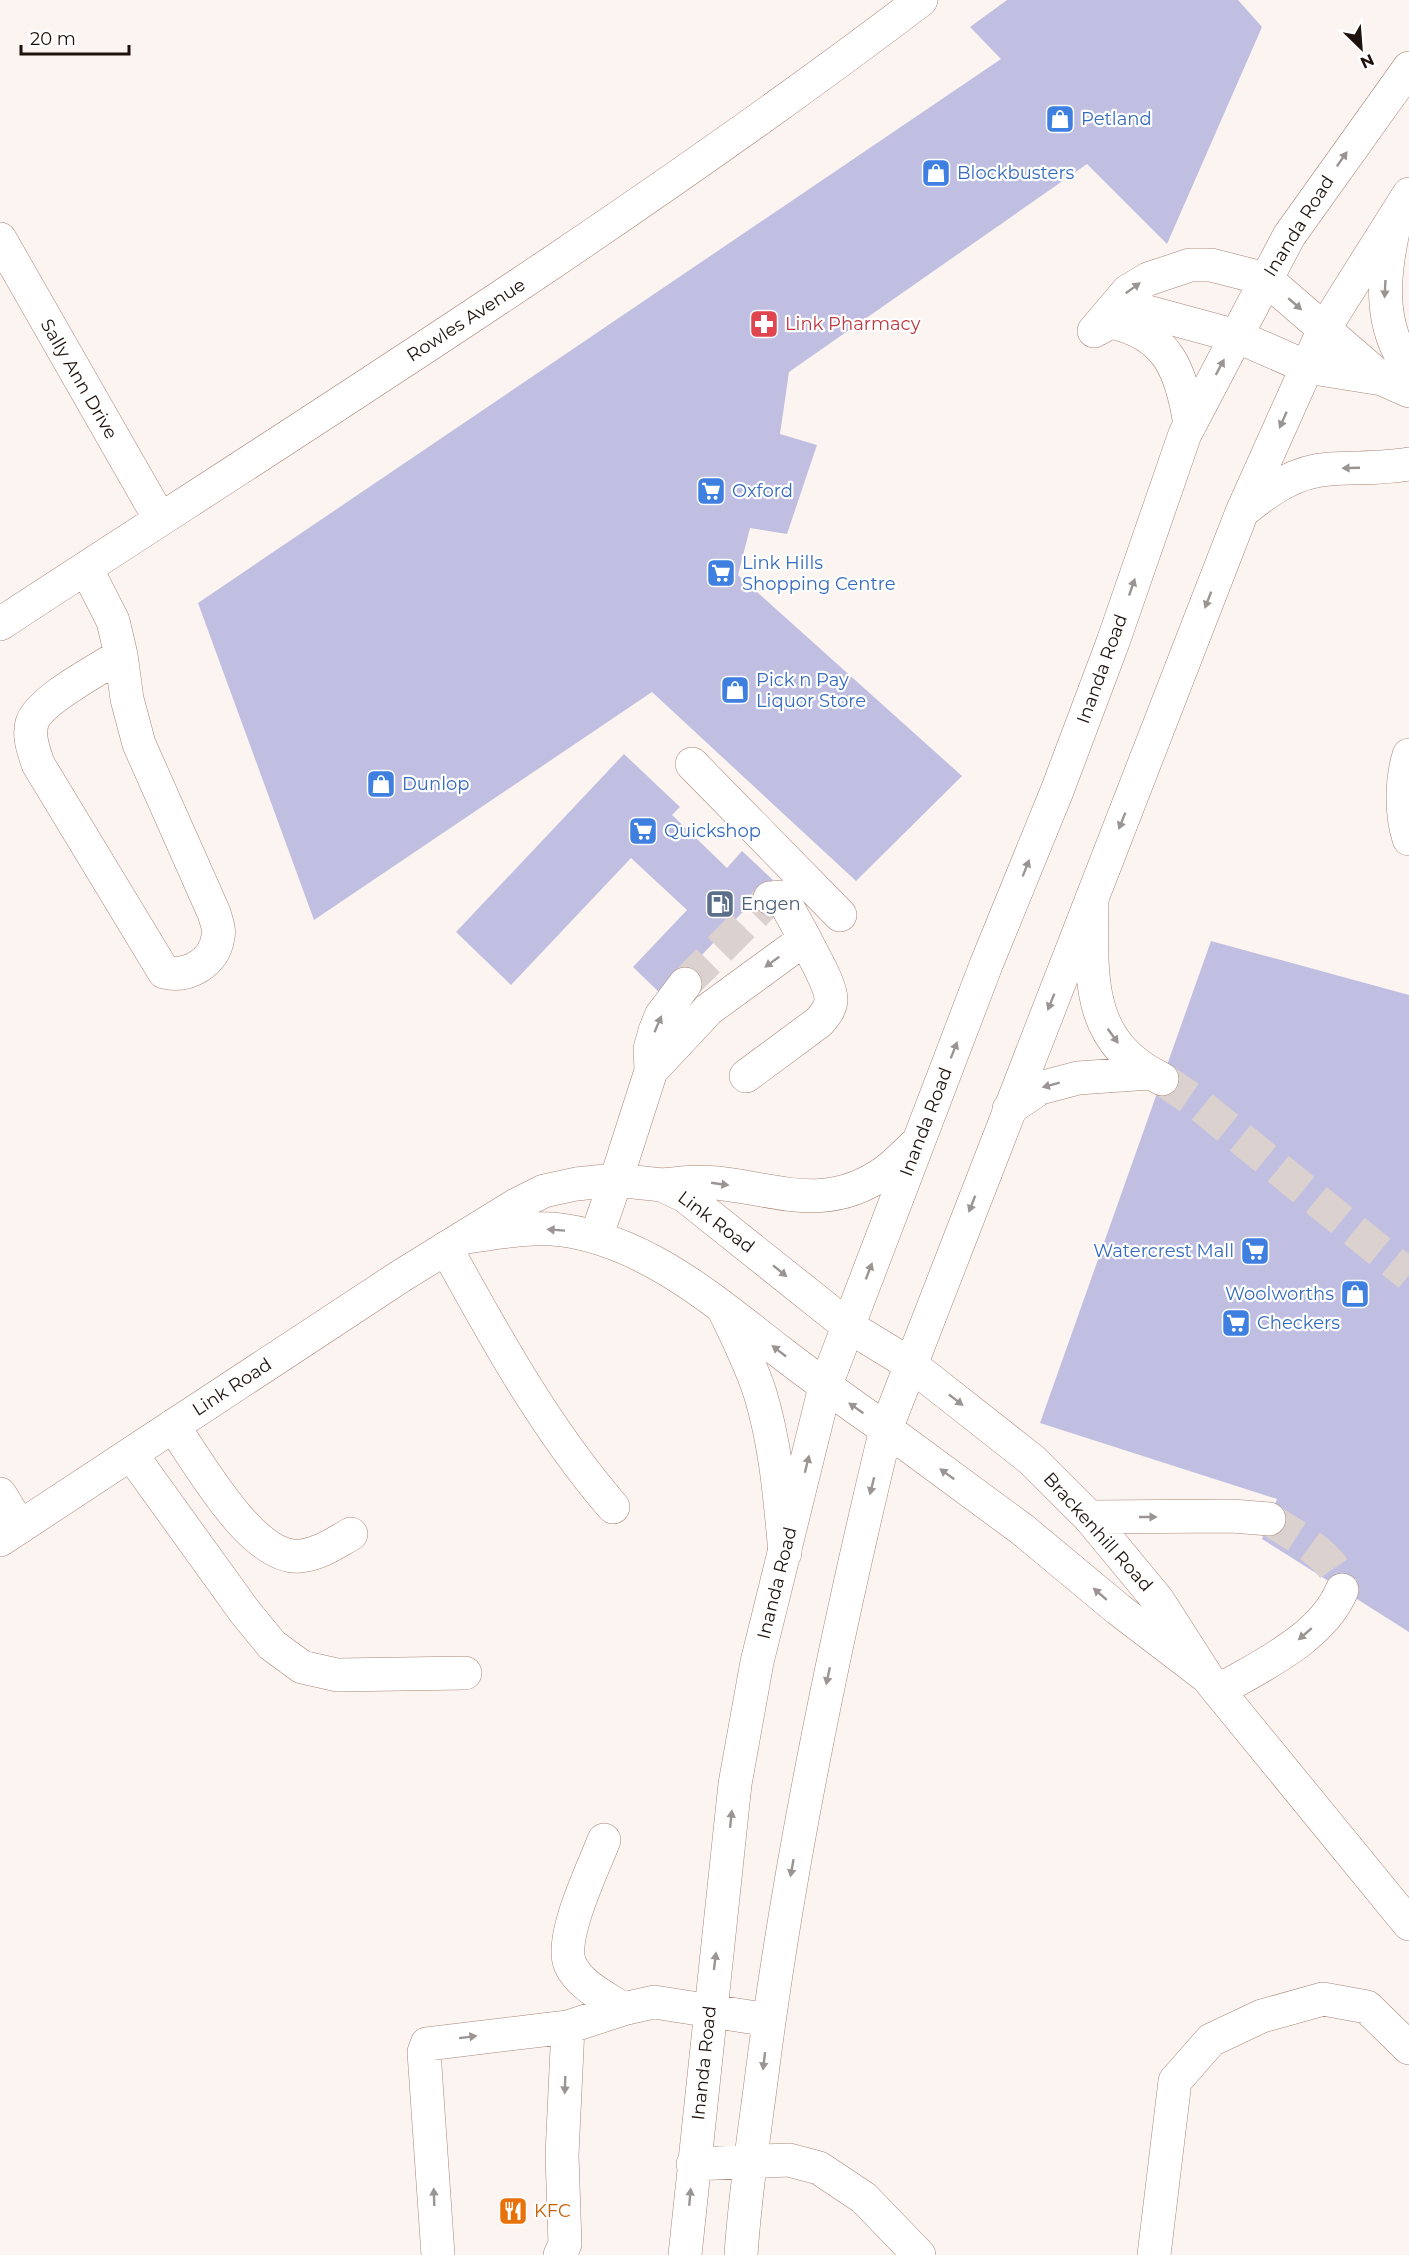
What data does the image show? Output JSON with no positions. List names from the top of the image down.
{
  "streets": {
    "main road": [
      "Inanda Road",
      "Rowles Avenue",
      "Sally Ann Drive",
      "Link Road",
      "Brackenhill Road"
    ]
  },
  "crossings": [
    ["Inanda Road", "Link Road"],
    ["Rowles Avenue", "Sally Ann Drive"],
    ["Link Road", "Brackenhill Road"]
  ],
  "places": {
    "shop": [
      "Petland",
      "Blockbusters",
      "Pick n Pay Liquor Store",
      "Dunlop",
      "Woolworths"
    ],
    "pharmacy": ["Link Pharmacy"],
    "supermarket": [
      "Oxford",
      "Link Hills Shopping Centre",
      "Quickshop",
      "Watercrest Mall",
      "Checkers"
    ],
    "fuel station": ["Engen"],
    "restaurant": ["KFC"]
  },
  "scale_bar": "20 m",
  "north": "bottom right"
}
